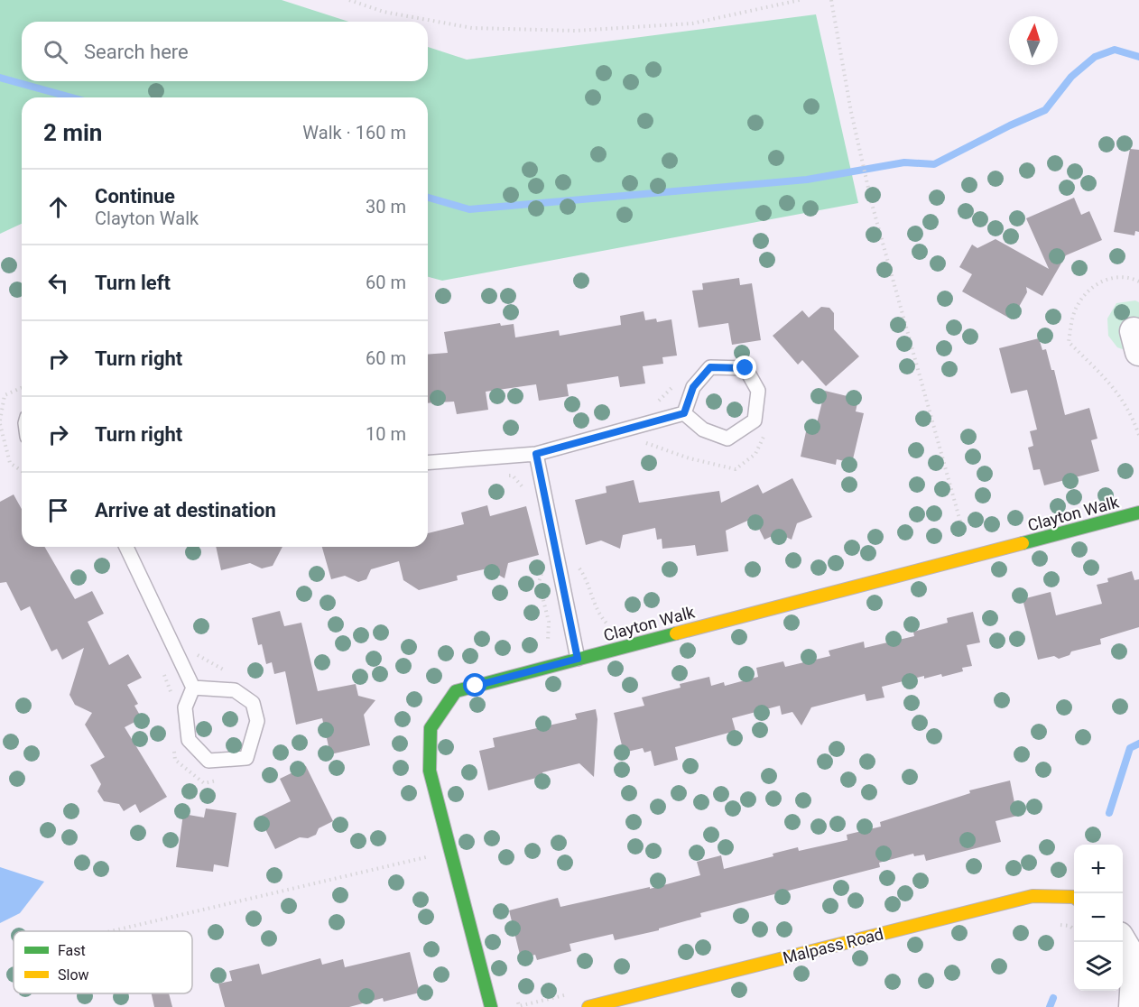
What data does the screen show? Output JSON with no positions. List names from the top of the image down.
{
  "streets": {
    "street": ["Clayton Walk", "Malpass Road"]
  },
  "legend": ["Fast", "Slow"],
  "north": "top",
  "page": {
    "search": "Search here",
    "heading": ["2 min", "Walk · 160 m"],
    "list": [
      ["Continue", "Clayton Walk", "30 m"],
      ["Turn left", "60 m"],
      ["Turn right", "60 m"],
      ["Turn right", "10 m"],
      "Arrive at destination"
    ],
    "map_buttons": ["+", "−"]
  }
}
